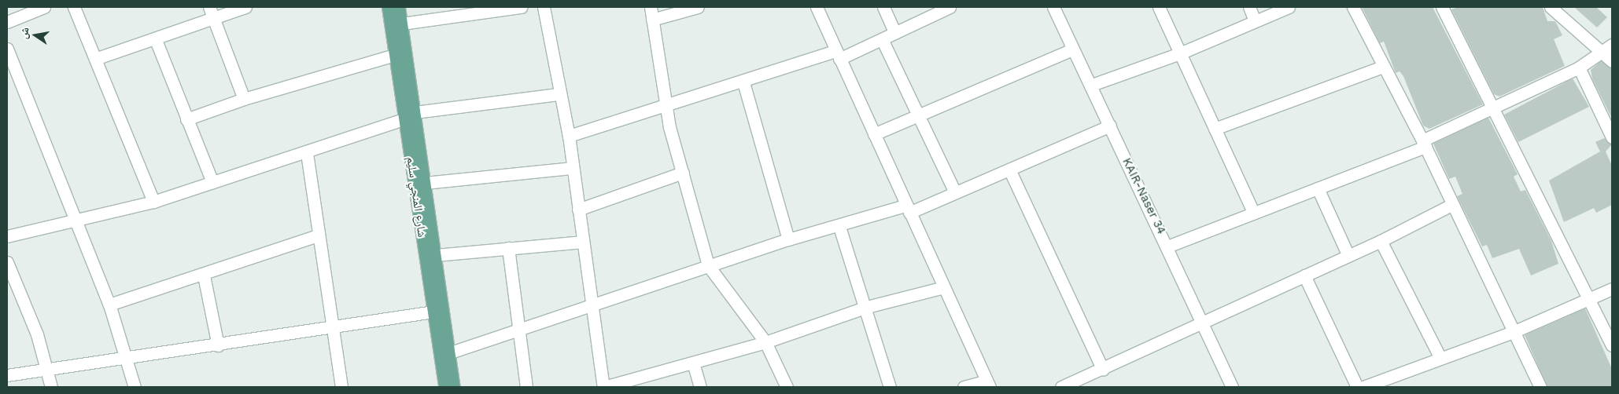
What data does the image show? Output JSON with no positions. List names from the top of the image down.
{
  "streets": {
    "main road": ["شارع المنجي سليم"],
    "street": ["KAIR-Naser 34"]
  },
  "north": "left"
}
